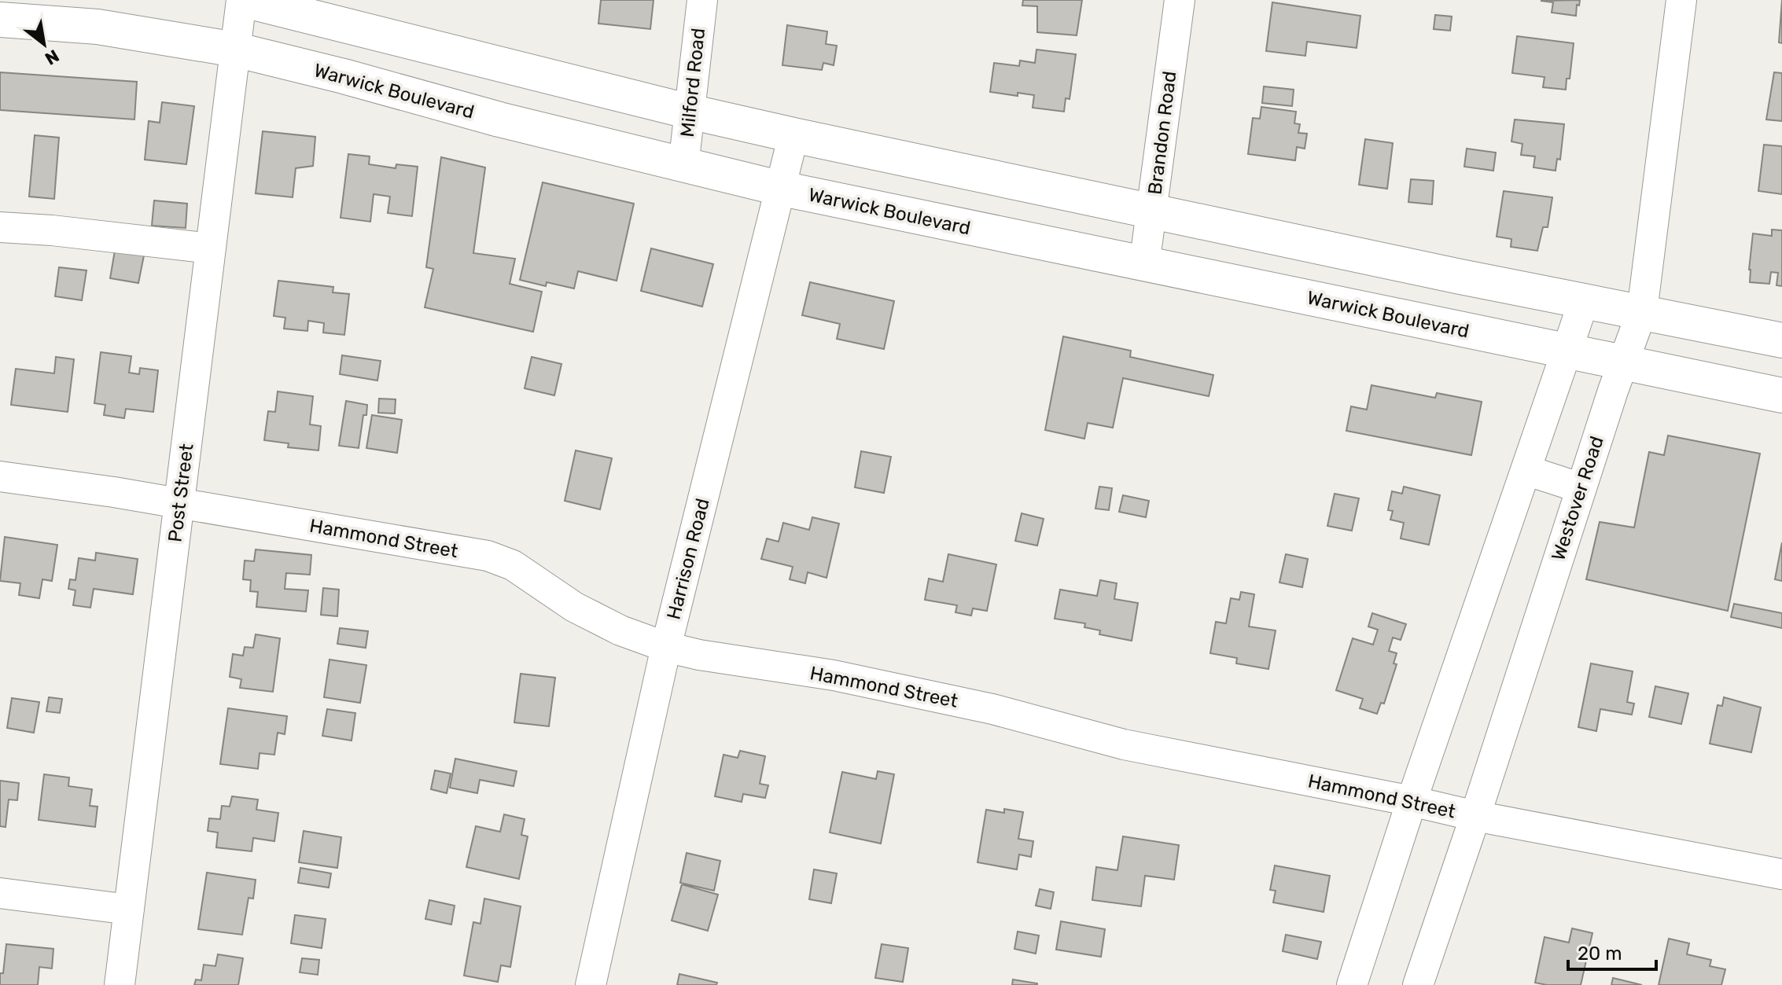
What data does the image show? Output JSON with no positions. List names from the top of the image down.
{
  "streets": {
    "main road": ["Warwick Boulevard"],
    "street": [
      "Milford Road",
      "Brandon Road",
      "Post Street",
      "Westover Road",
      "Hammond Street",
      "Harrison Road"
    ]
  },
  "crossings": [
    ["Milford Road", "Warwick Boulevard"],
    ["Warwick Boulevard", "Brandon Road"],
    ["Warwick Boulevard", "Post Street"],
    ["Warwick Boulevard", "Westover Road"],
    ["Warwick Boulevard", "Harrison Road"],
    ["Post Street", "Hammond Street"],
    ["Westover Road", "Hammond Street"],
    ["Hammond Street", "Harrison Road"]
  ],
  "scale_bar": "20 m",
  "north": "bottom right"
}
